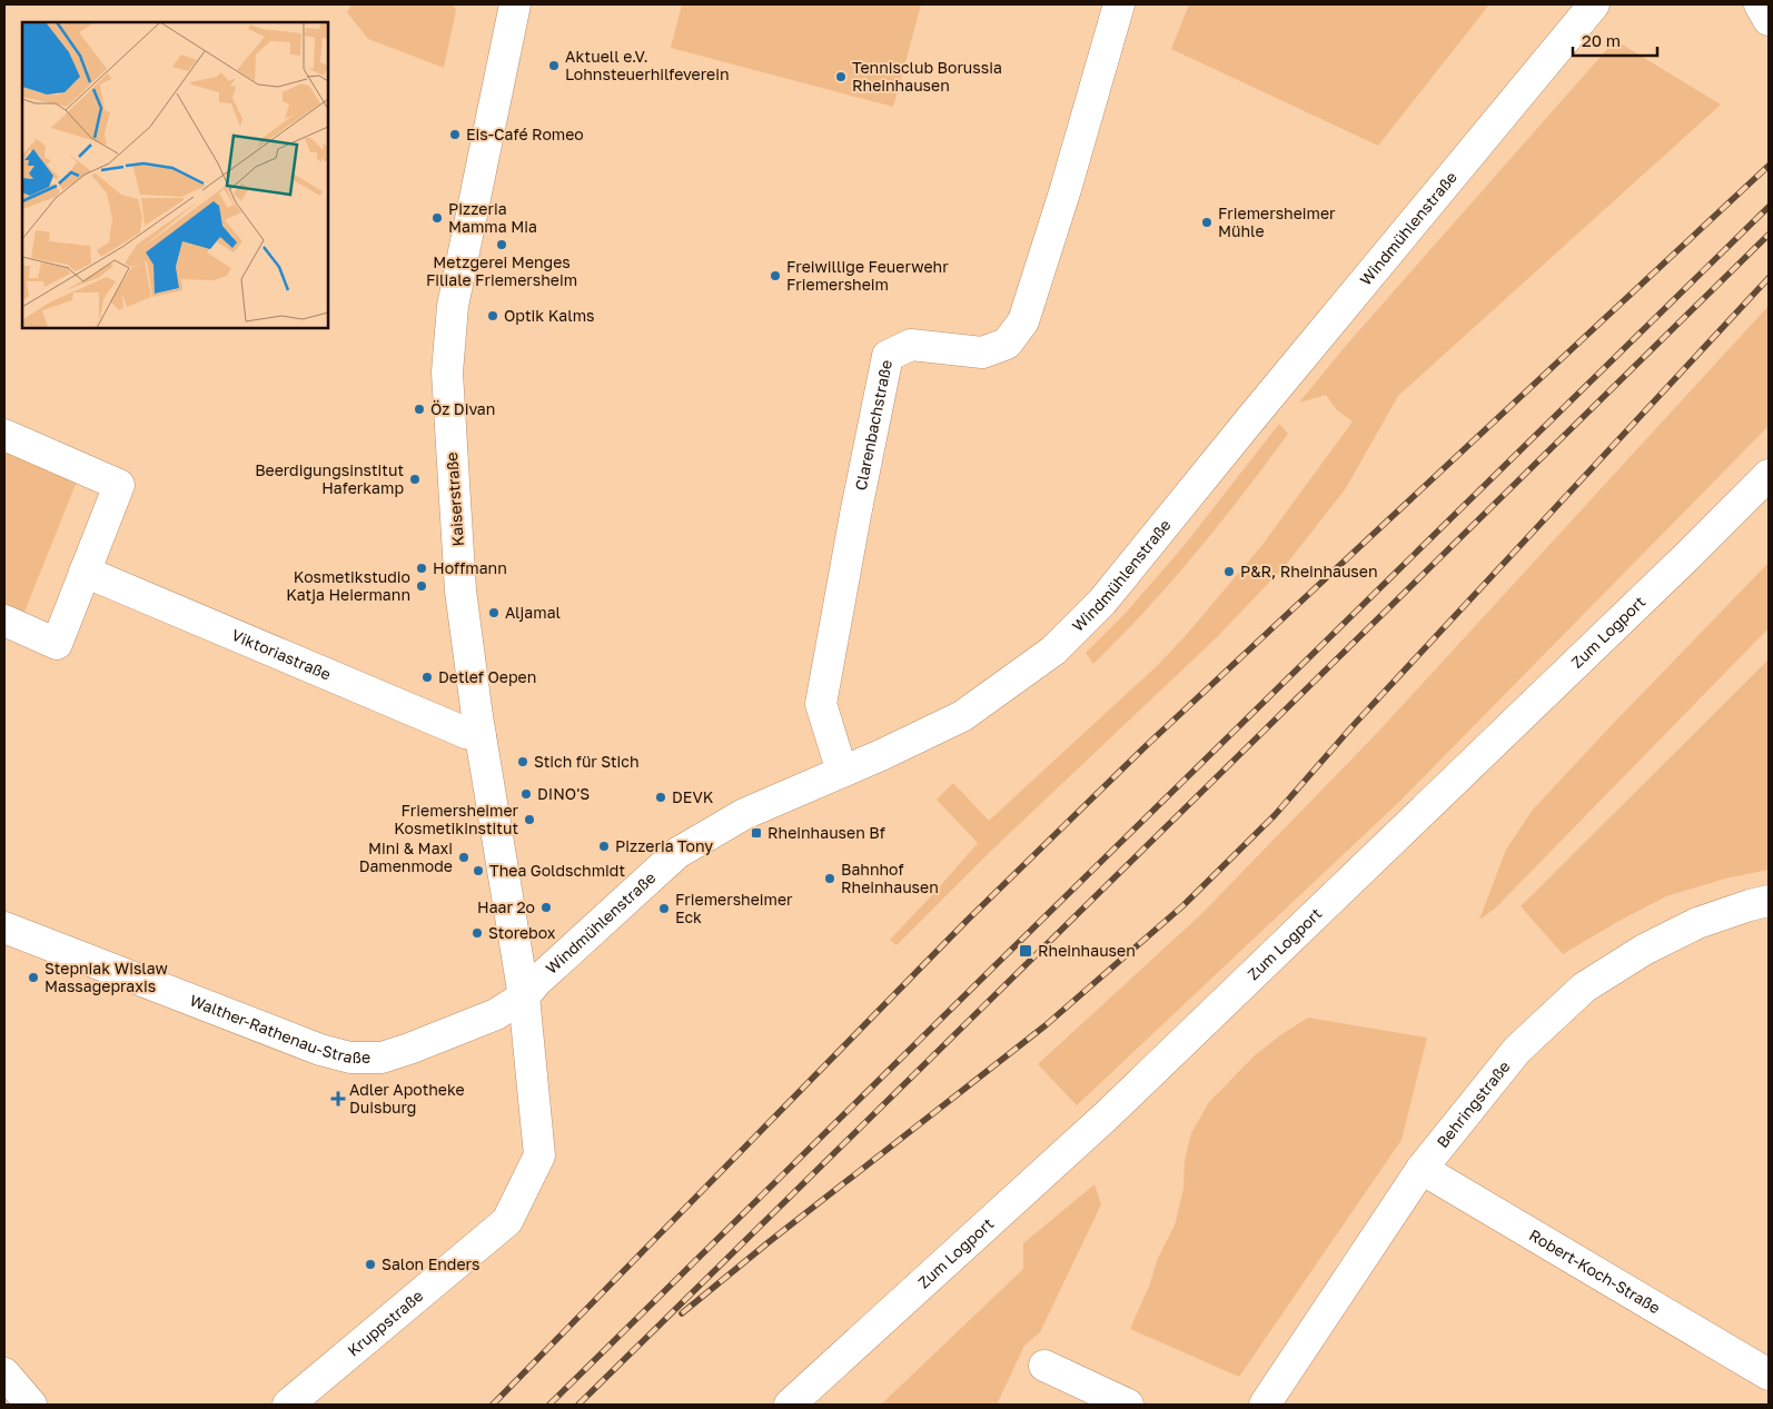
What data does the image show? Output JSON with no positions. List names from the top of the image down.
{
  "streets": {
    "street": [
      "Windmühlenstraße",
      "Clarenbachstraße",
      "Kaiserstraße",
      "Zum Logport",
      "Viktoriastraße",
      "Walther-Rathenau-Straße",
      "Behringstraße",
      "Robert-Koch-Straße",
      "Kruppstraße"
    ]
  },
  "crossings": [
    ["Windmühlenstraße", "Clarenbachstraße"],
    ["Windmühlenstraße", "Kaiserstraße"],
    ["Windmühlenstraße", "Walther-Rathenau-Straße"],
    ["Windmühlenstraße", "Kruppstraße"],
    ["Kaiserstraße", "Viktoriastraße"],
    ["Kaiserstraße", "Walther-Rathenau-Straße"],
    ["Kaiserstraße", "Kruppstraße"],
    ["Walther-Rathenau-Straße", "Kruppstraße"],
    ["Behringstraße", "Robert-Koch-Straße"]
  ],
  "places": {
    "other": [
      "Aktuell e.V. Lohnsteuerhilfeverein",
      "Tennisclub Borussia Rheinhausen",
      "Eis-Café Romeo",
      "Pizzeria Mamma Mia",
      "Friemersheimer Mühle",
      "Metzgerei Menges Filiale Friemersheim",
      "Freiwillige Feuerwehr Friemersheim",
      "Optik Kalms",
      "Öz Divan",
      "Beerdigungsinstitut Haferkamp",
      "Hoffmann",
      "P&R, Rheinhausen",
      "Kosmetikstudio Katja Heiermann",
      "Aljamal",
      "Detlef Oepen",
      "Stich für Stich",
      "DINO'S",
      "DEVK",
      "Friemersheimer Kosmetikinstitut",
      "Pizzeria Tony",
      "Mini & Maxi Damenmode",
      "Thea Goldschmidt",
      "Bahnhof Rheinhausen",
      "Haar 2o",
      "Friemersheimer Eck",
      "Storebox",
      "Stepniak Wislaw Massagepraxis",
      "Salon Enders"
    ],
    "transit": ["Rheinhausen Bf", "Rheinhausen"],
    "health": ["Adler Apotheke Duisburg"]
  },
  "scale_bar": "20 m"
}
